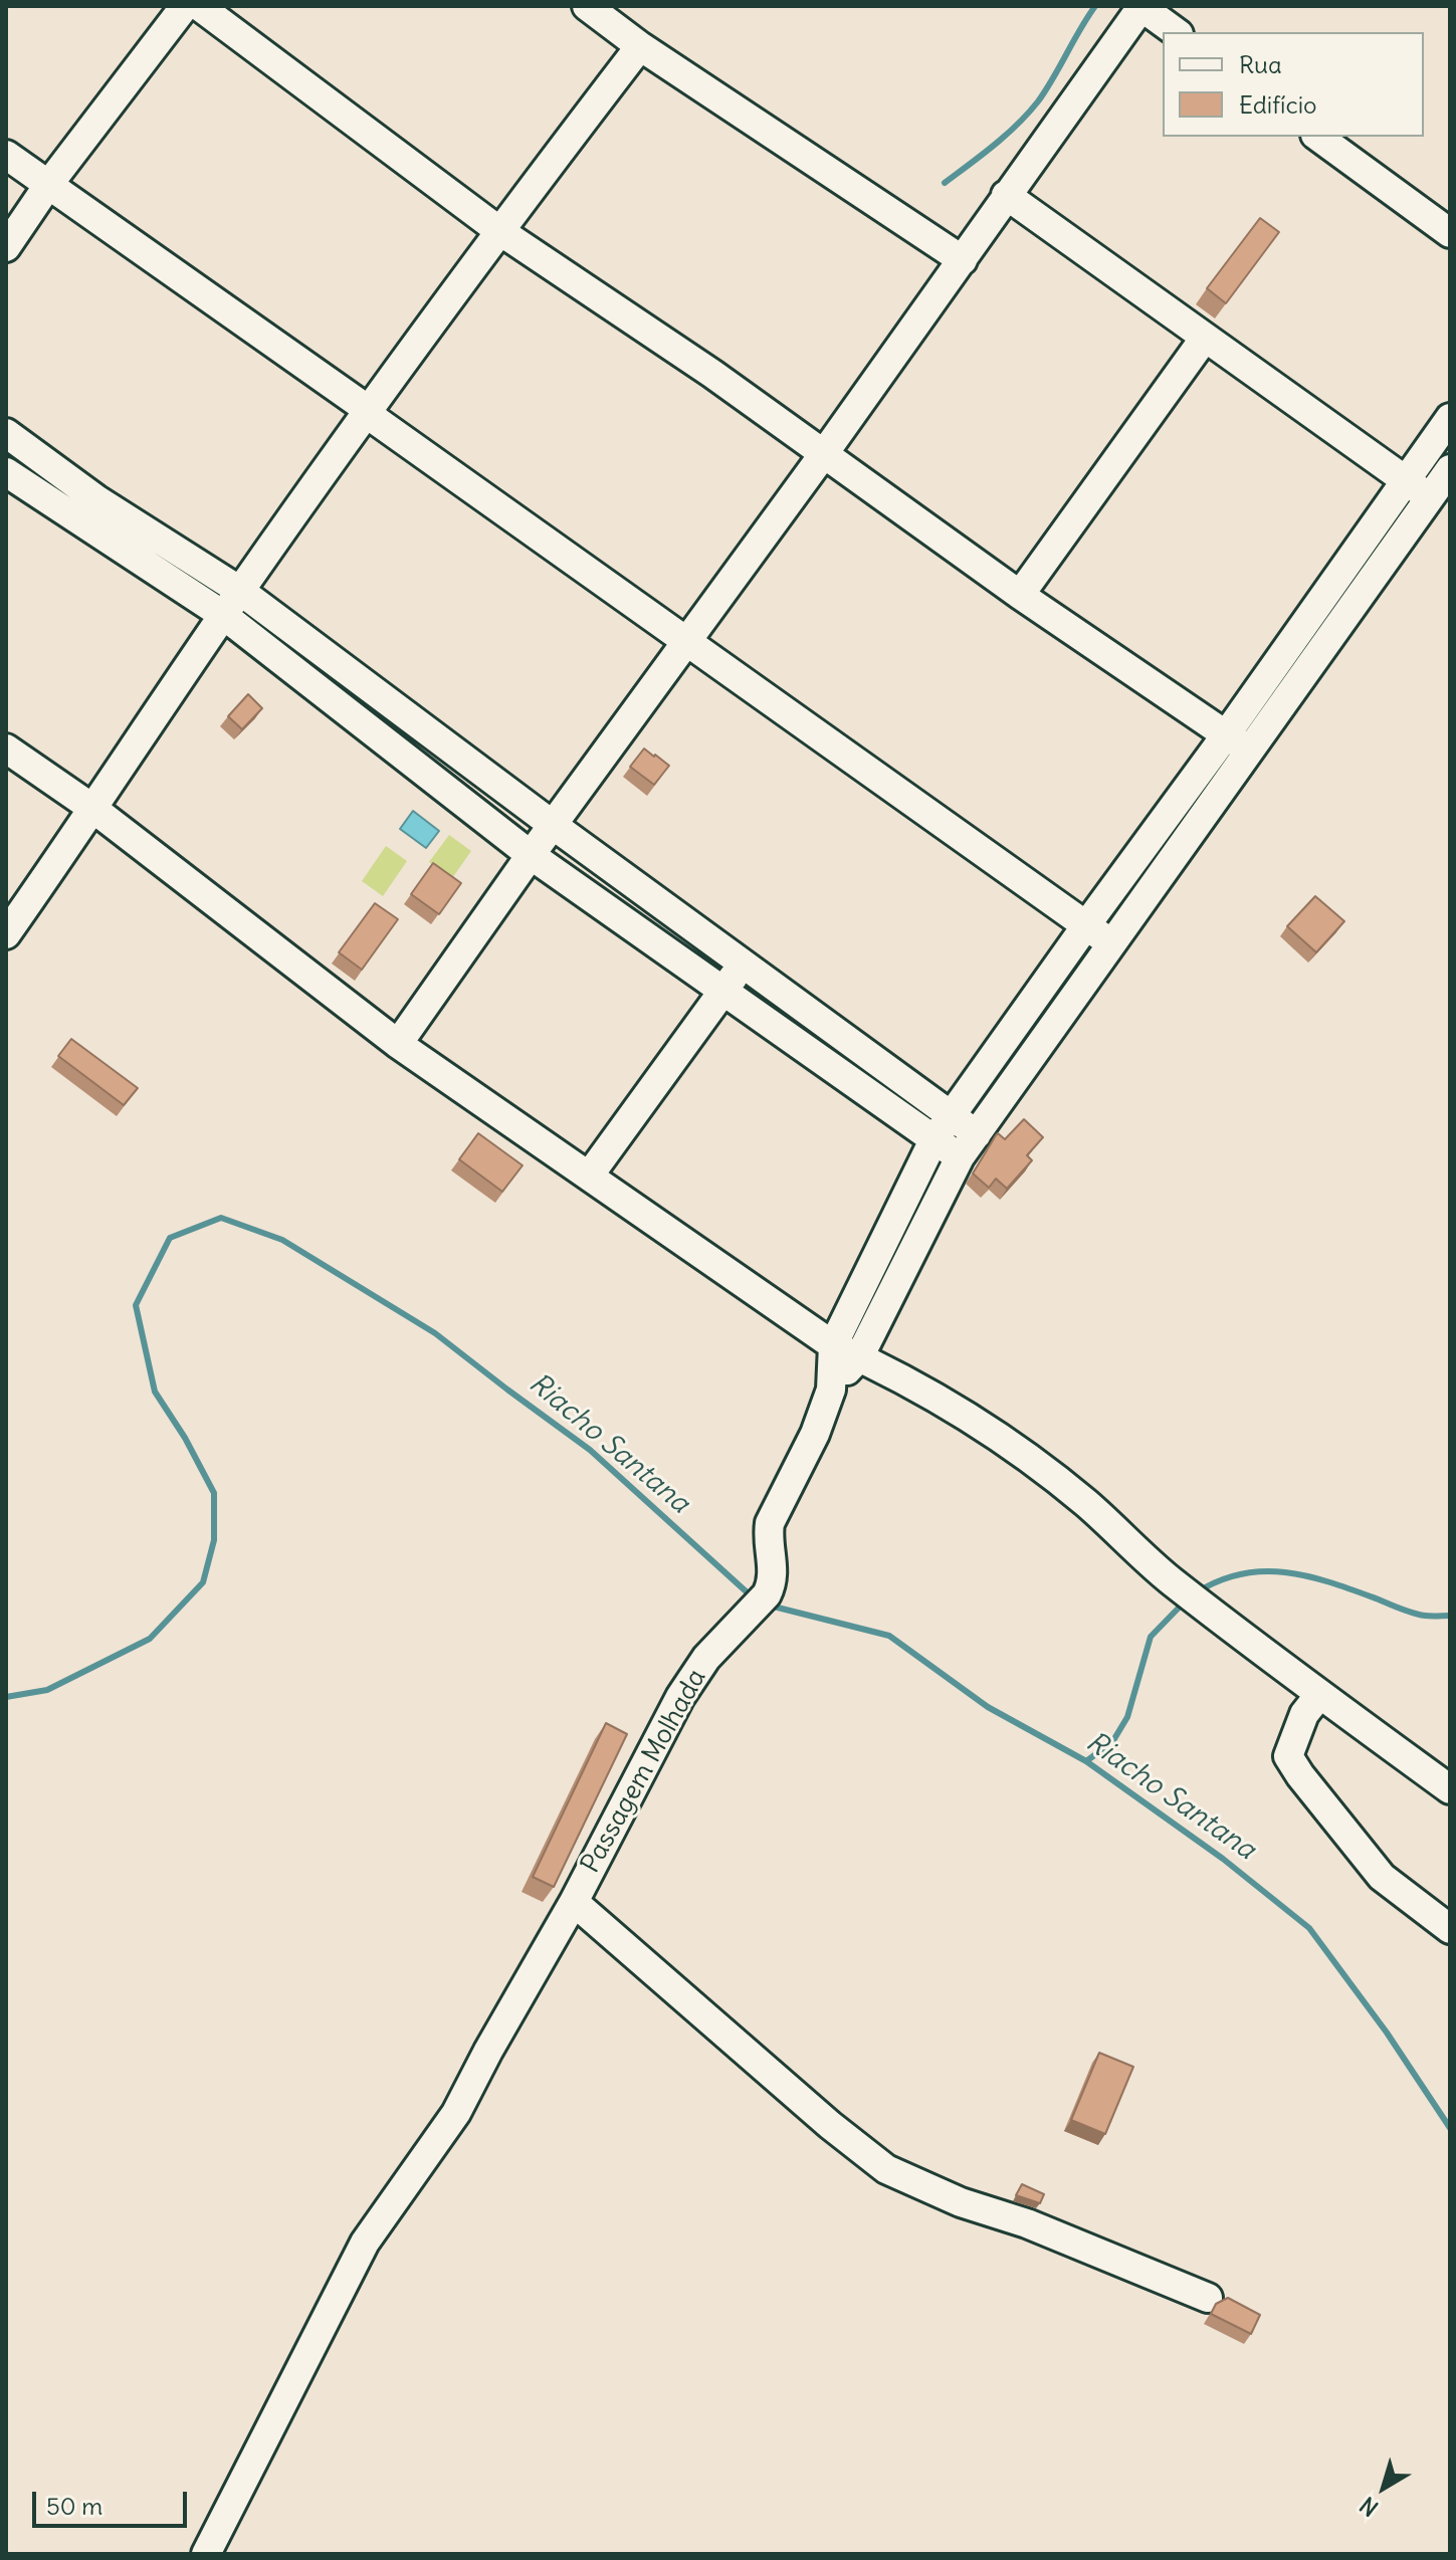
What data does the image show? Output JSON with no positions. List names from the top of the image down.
{
  "streets": {
    "street": ["Passagem Molhada"]
  },
  "water": ["Riacho Santana"],
  "legend": ["Rua", "Edifício"],
  "scale_bar": "50 m",
  "north": "bottom left"
}
